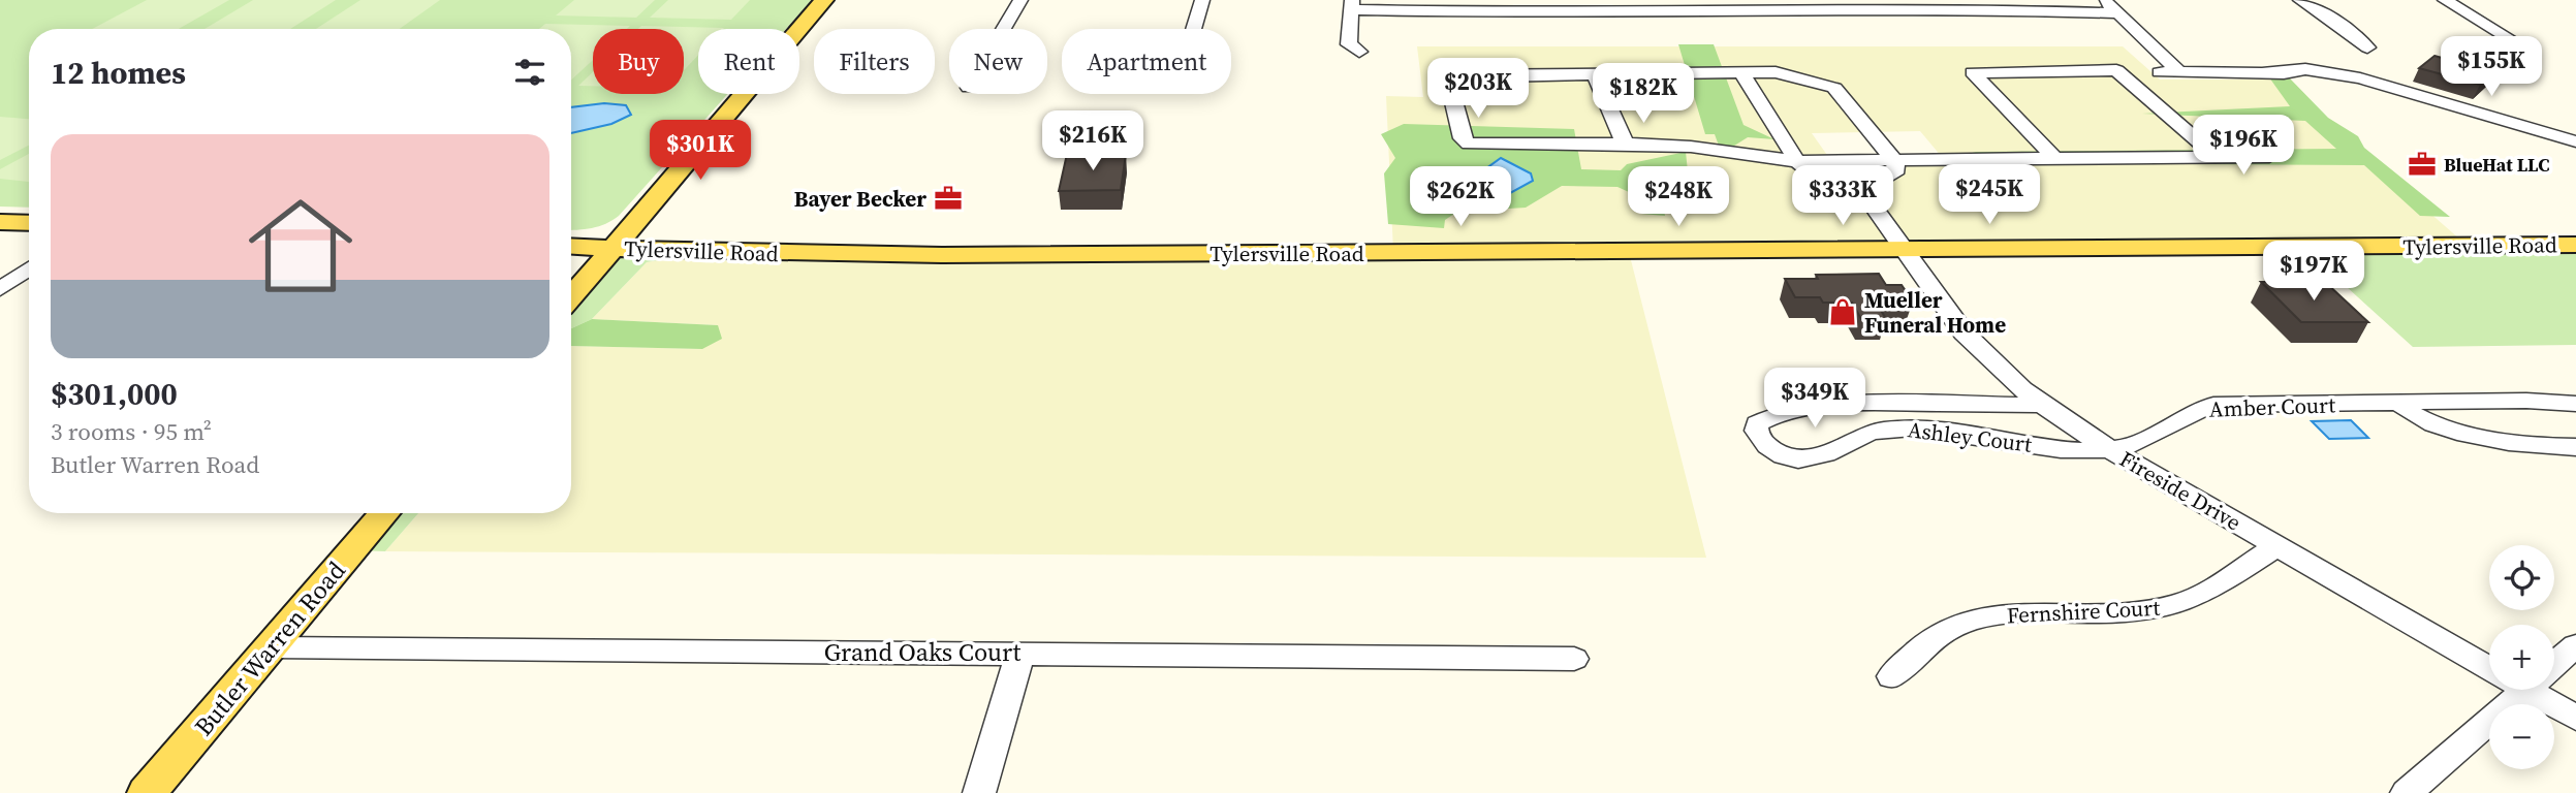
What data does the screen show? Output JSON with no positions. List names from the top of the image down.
{
  "streets": {
    "main road": ["Tylersville Road", "Butler Warren Road"],
    "street": [
      "Amber Court",
      "Ashley Court",
      "Fireside Drive",
      "Fernshire Court",
      "Grand Oaks Court"
    ]
  },
  "crossings": [
    ["Tylersville Road", "Fireside Drive"],
    ["Amber Court", "Ashley Court"],
    ["Amber Court", "Fireside Drive"],
    ["Ashley Court", "Fireside Drive"],
    ["Fireside Drive", "Fernshire Court"],
    ["Butler Warren Road", "Grand Oaks Court"]
  ],
  "places": {
    "office": ["BlueHat LLC", "Bayer Becker"],
    "shop": ["Mueller Funeral Home"]
  },
  "page": {
    "chip": [
      "Buy",
      "Rent",
      "Filters",
      "New",
      "Apartment"
    ],
    "heading": "12 homes",
    "price": [
      "$155K",
      "$203K",
      "$182K",
      "$216K",
      "$196K",
      "$301K",
      "$245K",
      "$333K",
      "$262K",
      "$248K",
      "$197K",
      "$349K"
    ],
    "list": [
      {
        "name": "$301,000",
        "note": "3 rooms · 95 m² · Butler Warren Road"
      }
    ],
    "map_buttons": ["+", "−"]
  }
}
